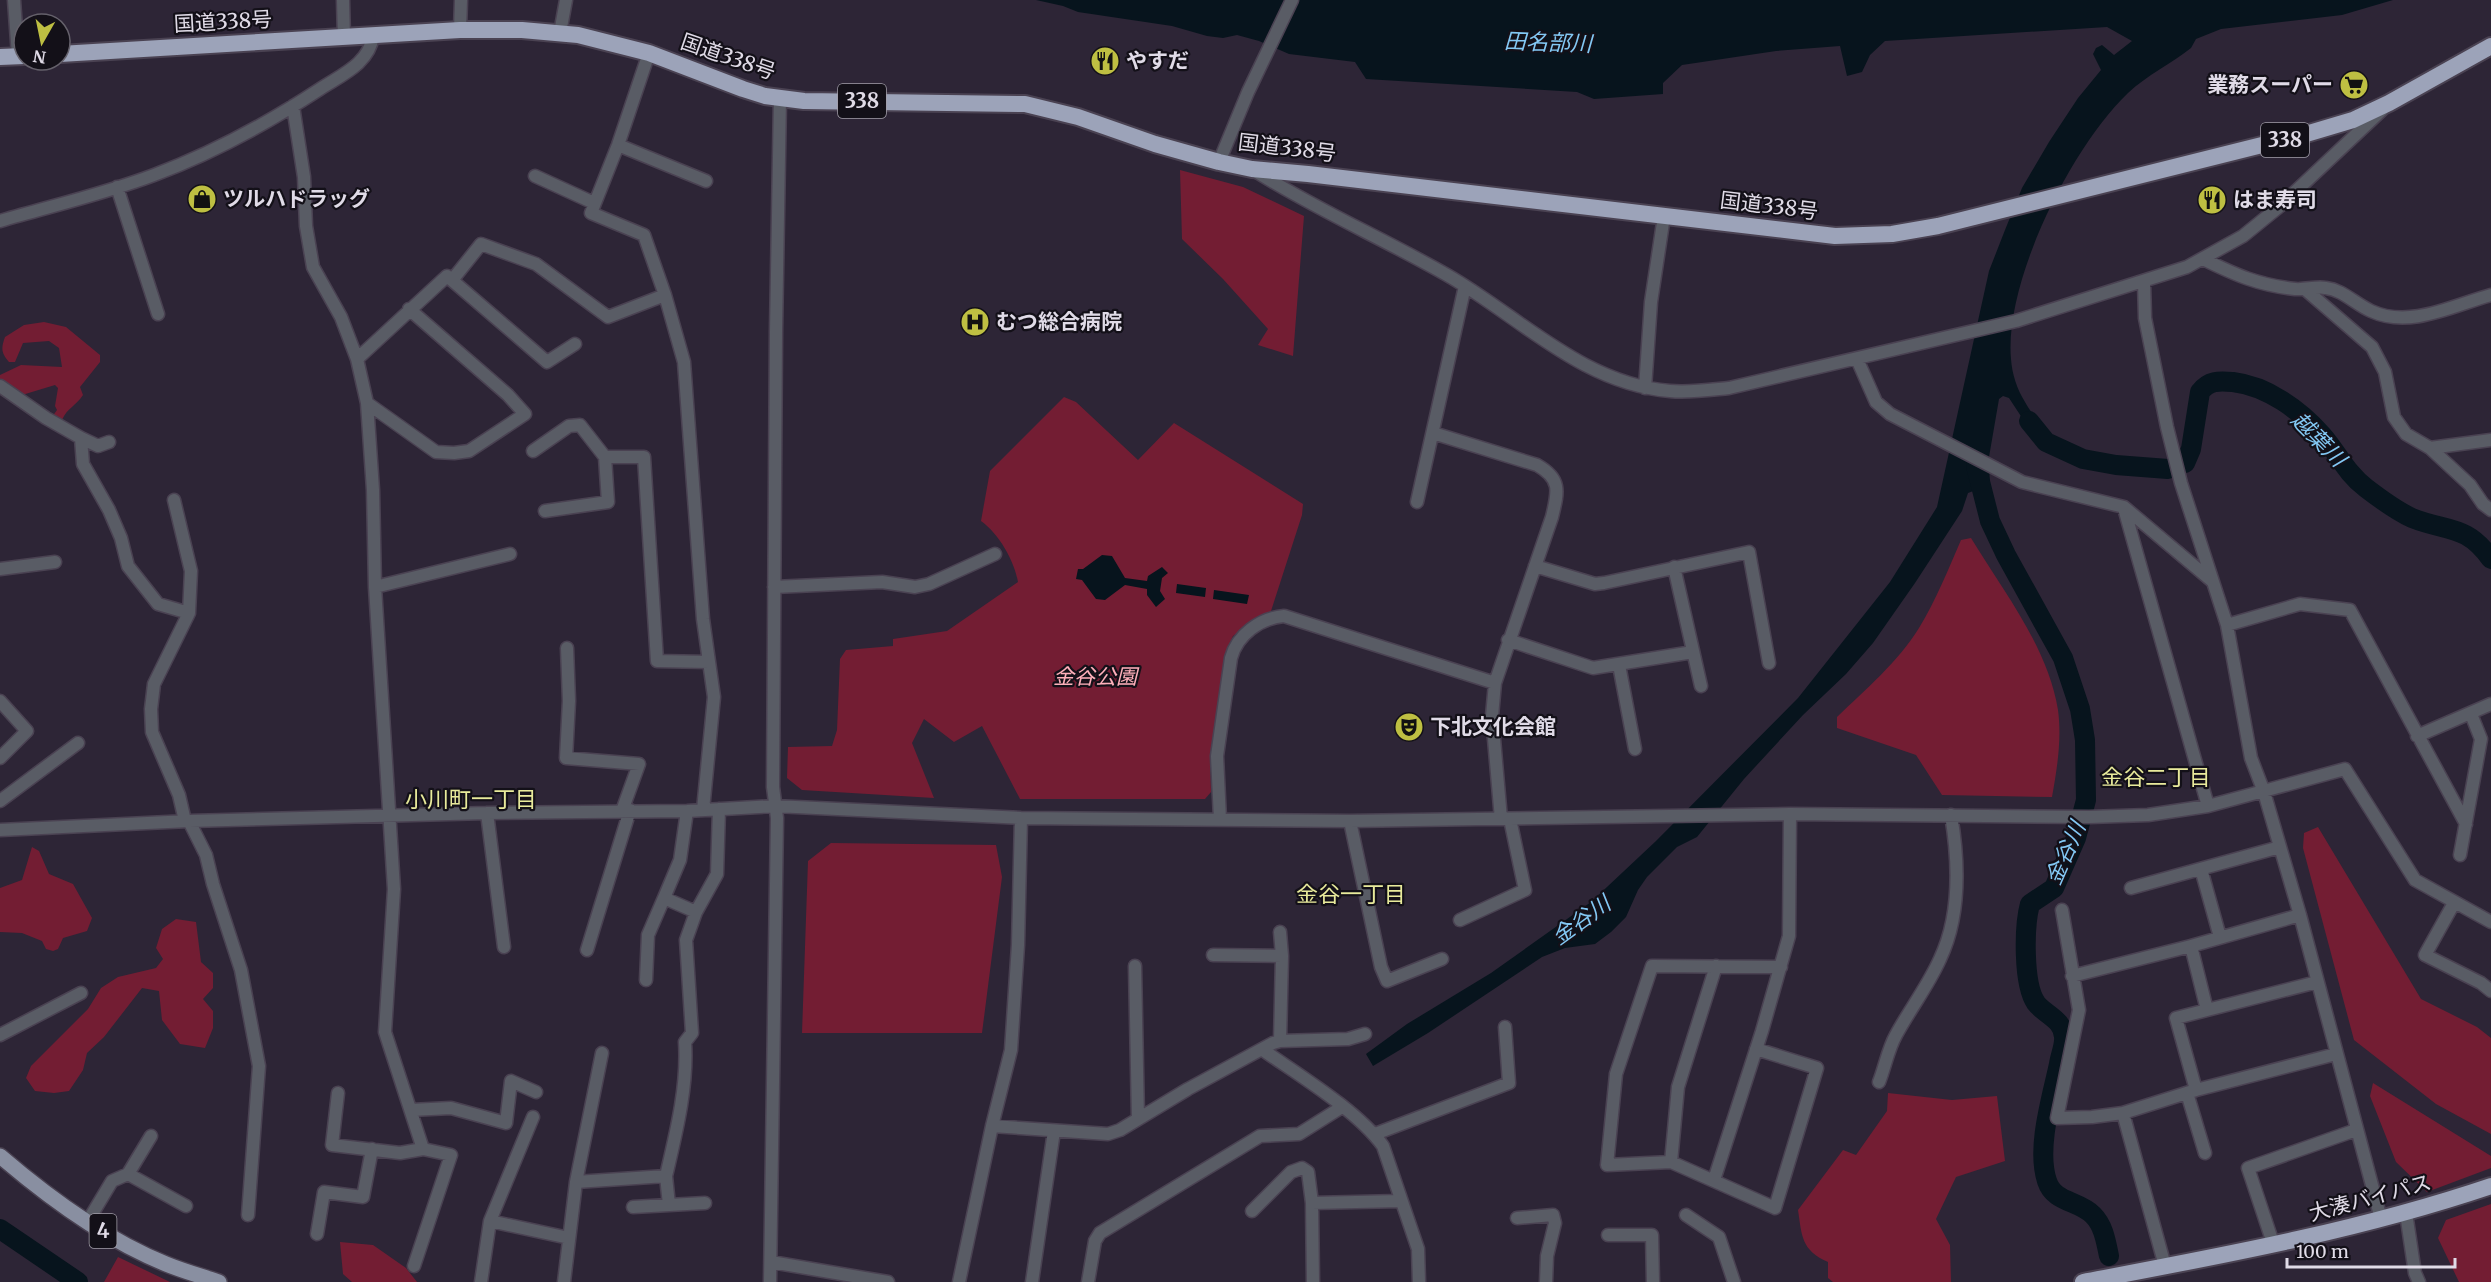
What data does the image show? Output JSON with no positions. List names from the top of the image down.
{
  "streets": {
    "highway": ["国道338号", "338", "大湊バイパス"],
    "main road": ["4"]
  },
  "districts": ["金谷二丁目", "小川町一丁目", "金谷一丁目"],
  "water": ["田名部川", "越葉川", "金谷川"],
  "parks": ["金谷公園"],
  "places": {
    "restaurant": ["やすだ", "はま寿司"],
    "supermarket": ["業務スーパー"],
    "shop": ["ツルハドラッグ"],
    "hospital": ["むつ総合病院"],
    "theatre": ["下北文化会館"]
  },
  "scale_bar": "100 m",
  "north": "bottom"
}
